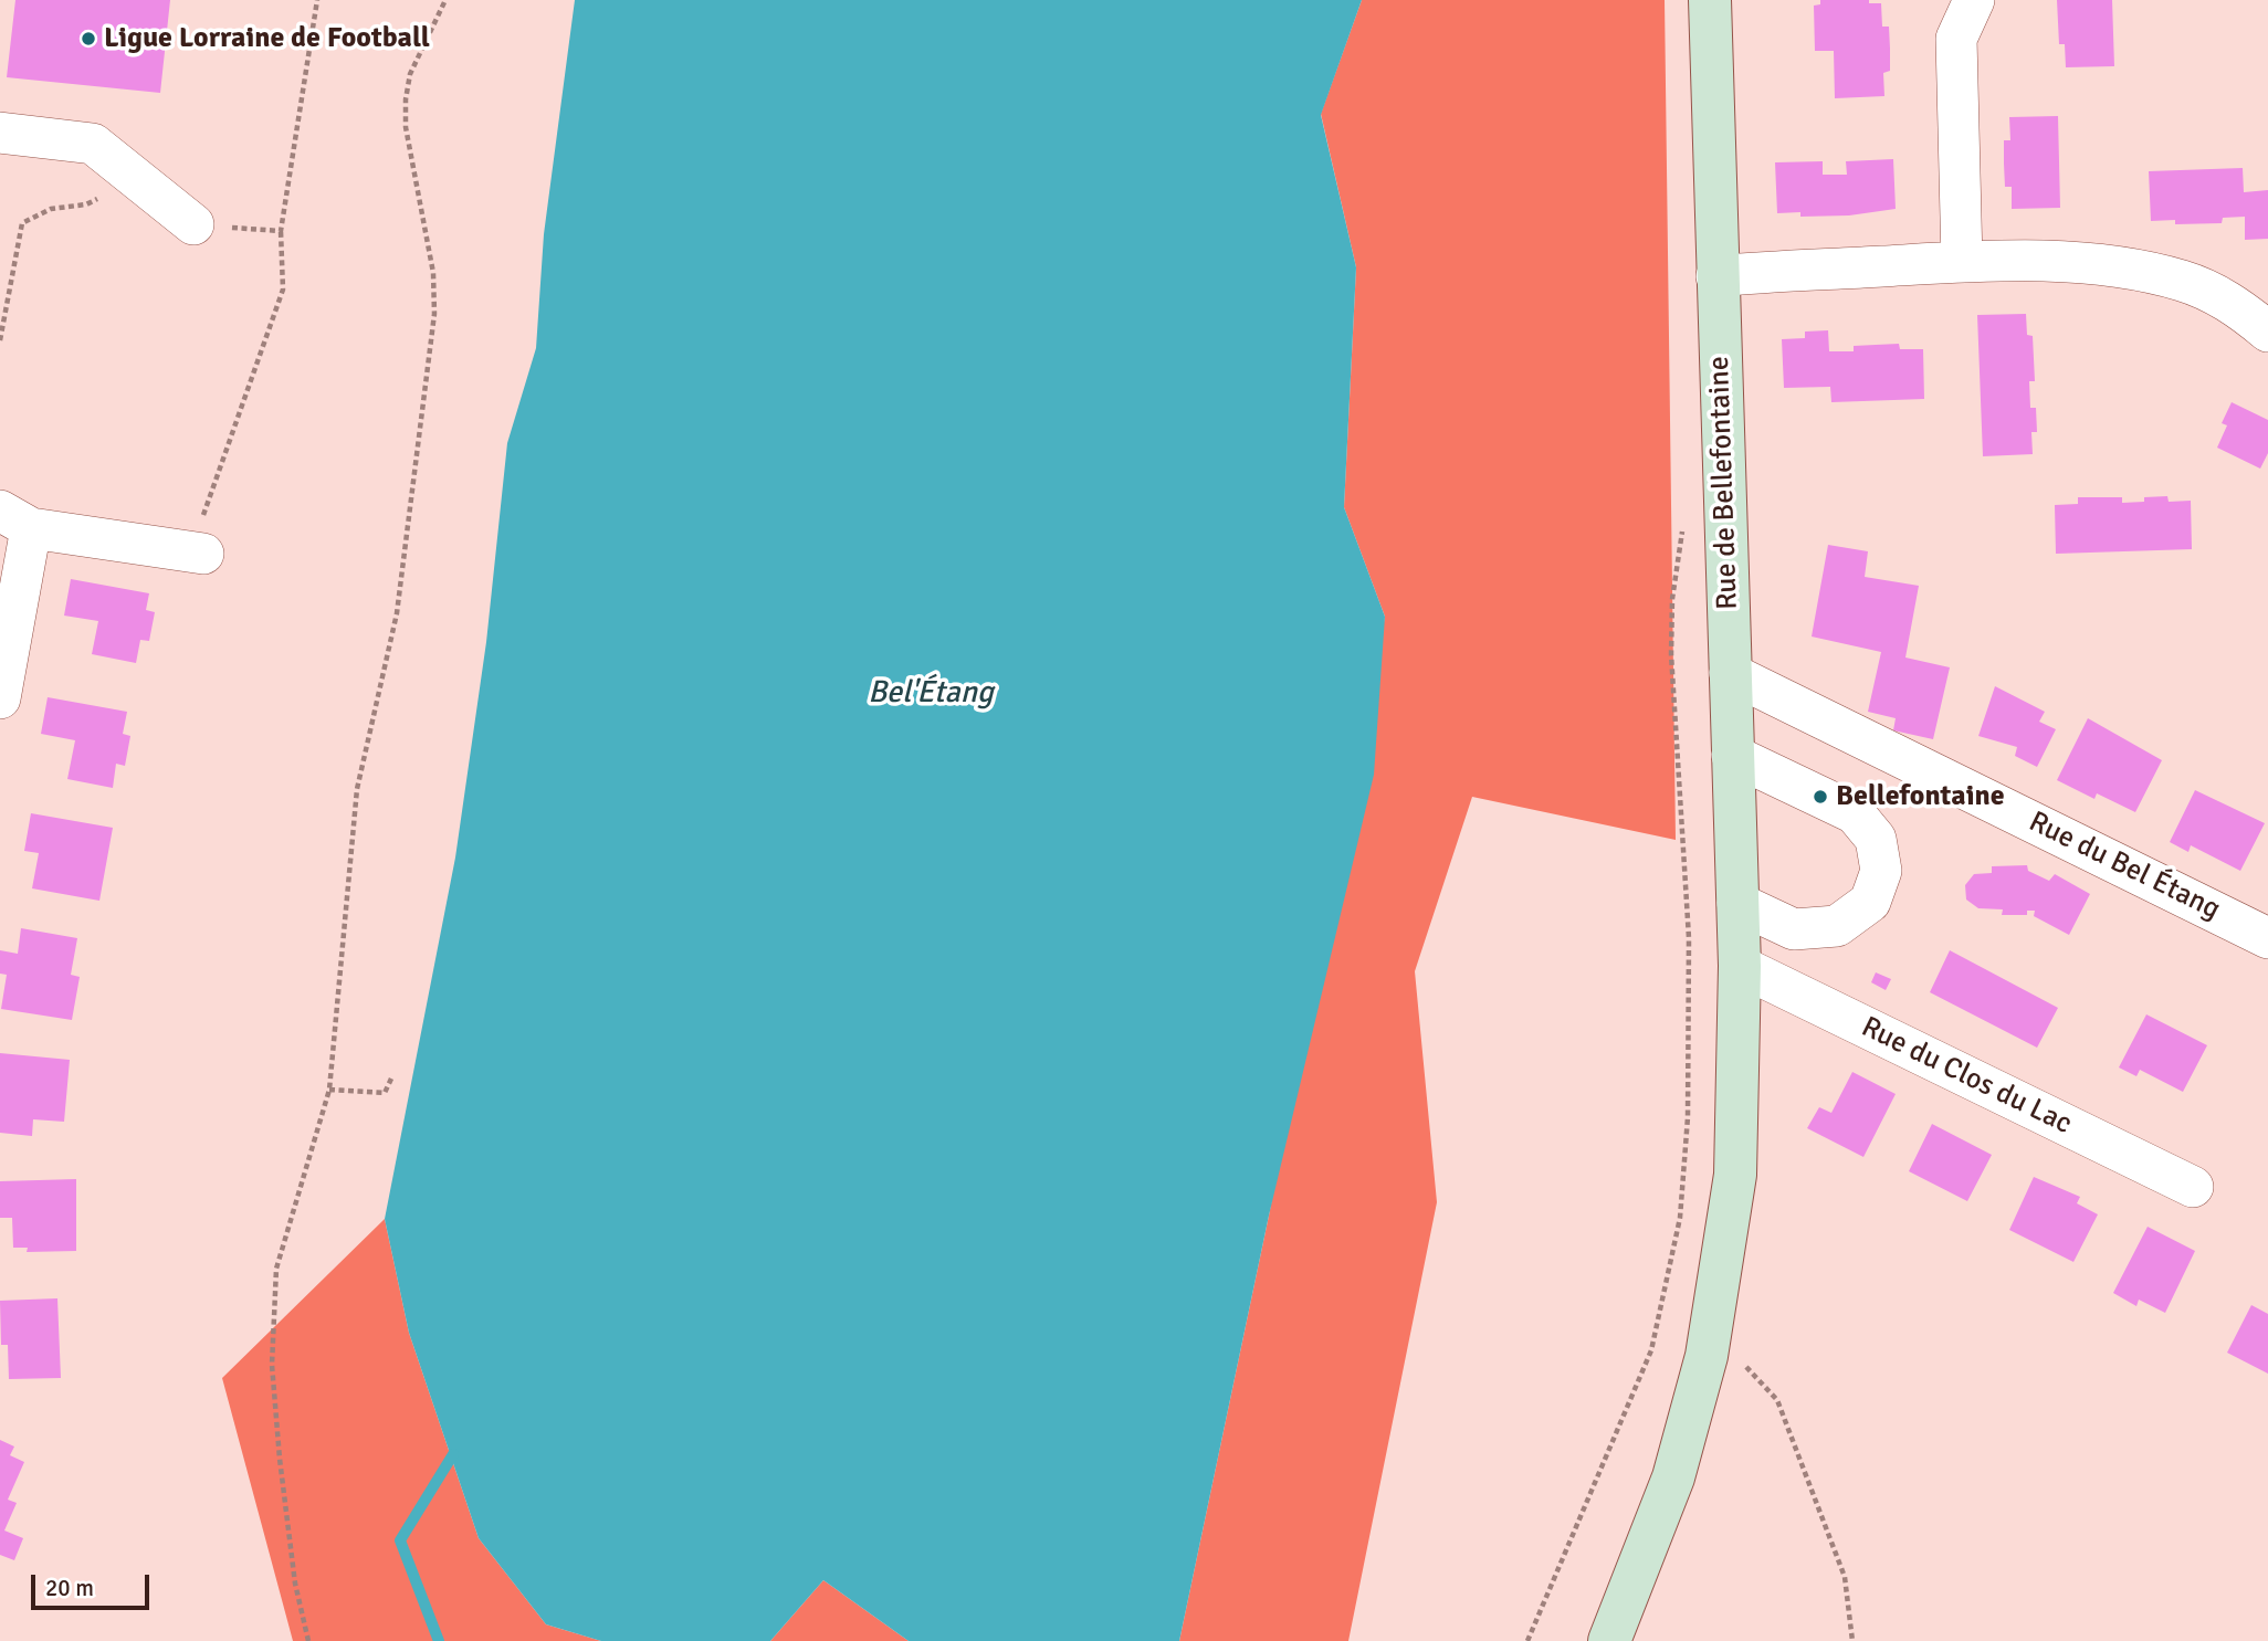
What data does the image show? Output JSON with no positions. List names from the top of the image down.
{
  "streets": {
    "street": ["Rue de Bellefontaine", "Rue du Bel Étang", "Rue du Clos du Lac"]
  },
  "crossings": [
    ["Rue de Bellefontaine", "Rue du Bel Étang"],
    ["Rue de Bellefontaine", "Rue du Clos du Lac"]
  ],
  "water": ["Bel'Étang"],
  "places": ["Ligue Lorraine de Football", "Bellefontaine"],
  "scale_bar": "20 m"
}
